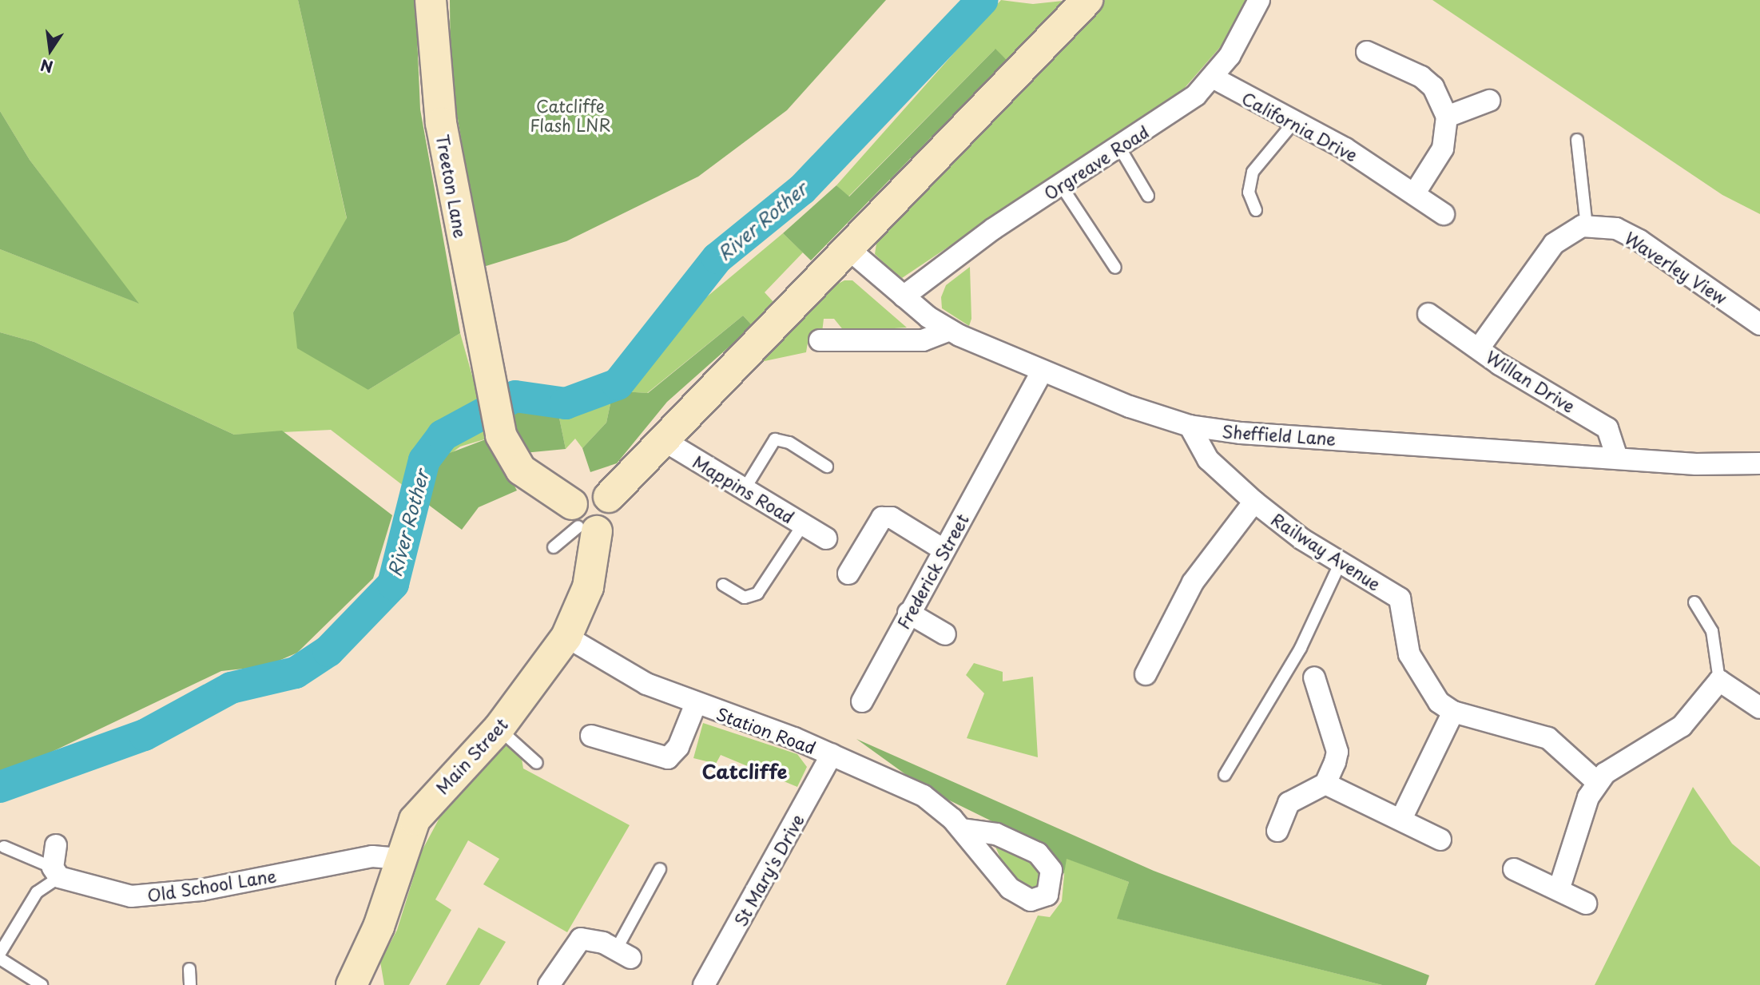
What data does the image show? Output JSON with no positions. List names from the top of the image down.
{
  "streets": {
    "main road": ["Treeton Lane", "Main Street"],
    "street": [
      "California Drive",
      "Orgreave Road",
      "Waverley View",
      "Willan Drive",
      "Sheffield Lane",
      "Mappins Road",
      "Railway Avenue",
      "Frederick Street",
      "Station Road",
      "St Mary's Drive",
      "Old School Lane"
    ]
  },
  "crossings": [
    ["California Drive", "Orgreave Road"],
    ["Orgreave Road", "Sheffield Lane"],
    ["Treeton Lane", "Main Street"],
    ["Willan Drive", "Sheffield Lane"],
    ["Sheffield Lane", "Railway Avenue"],
    ["Sheffield Lane", "Frederick Street"],
    ["Station Road", "Main Street"],
    ["Station Road", "St Mary's Drive"],
    ["Main Street", "Old School Lane"]
  ],
  "districts": ["Catcliffe"],
  "water": ["River Rother"],
  "parks": ["Catcliffe Flash LNR"],
  "north": "bottom"
}
